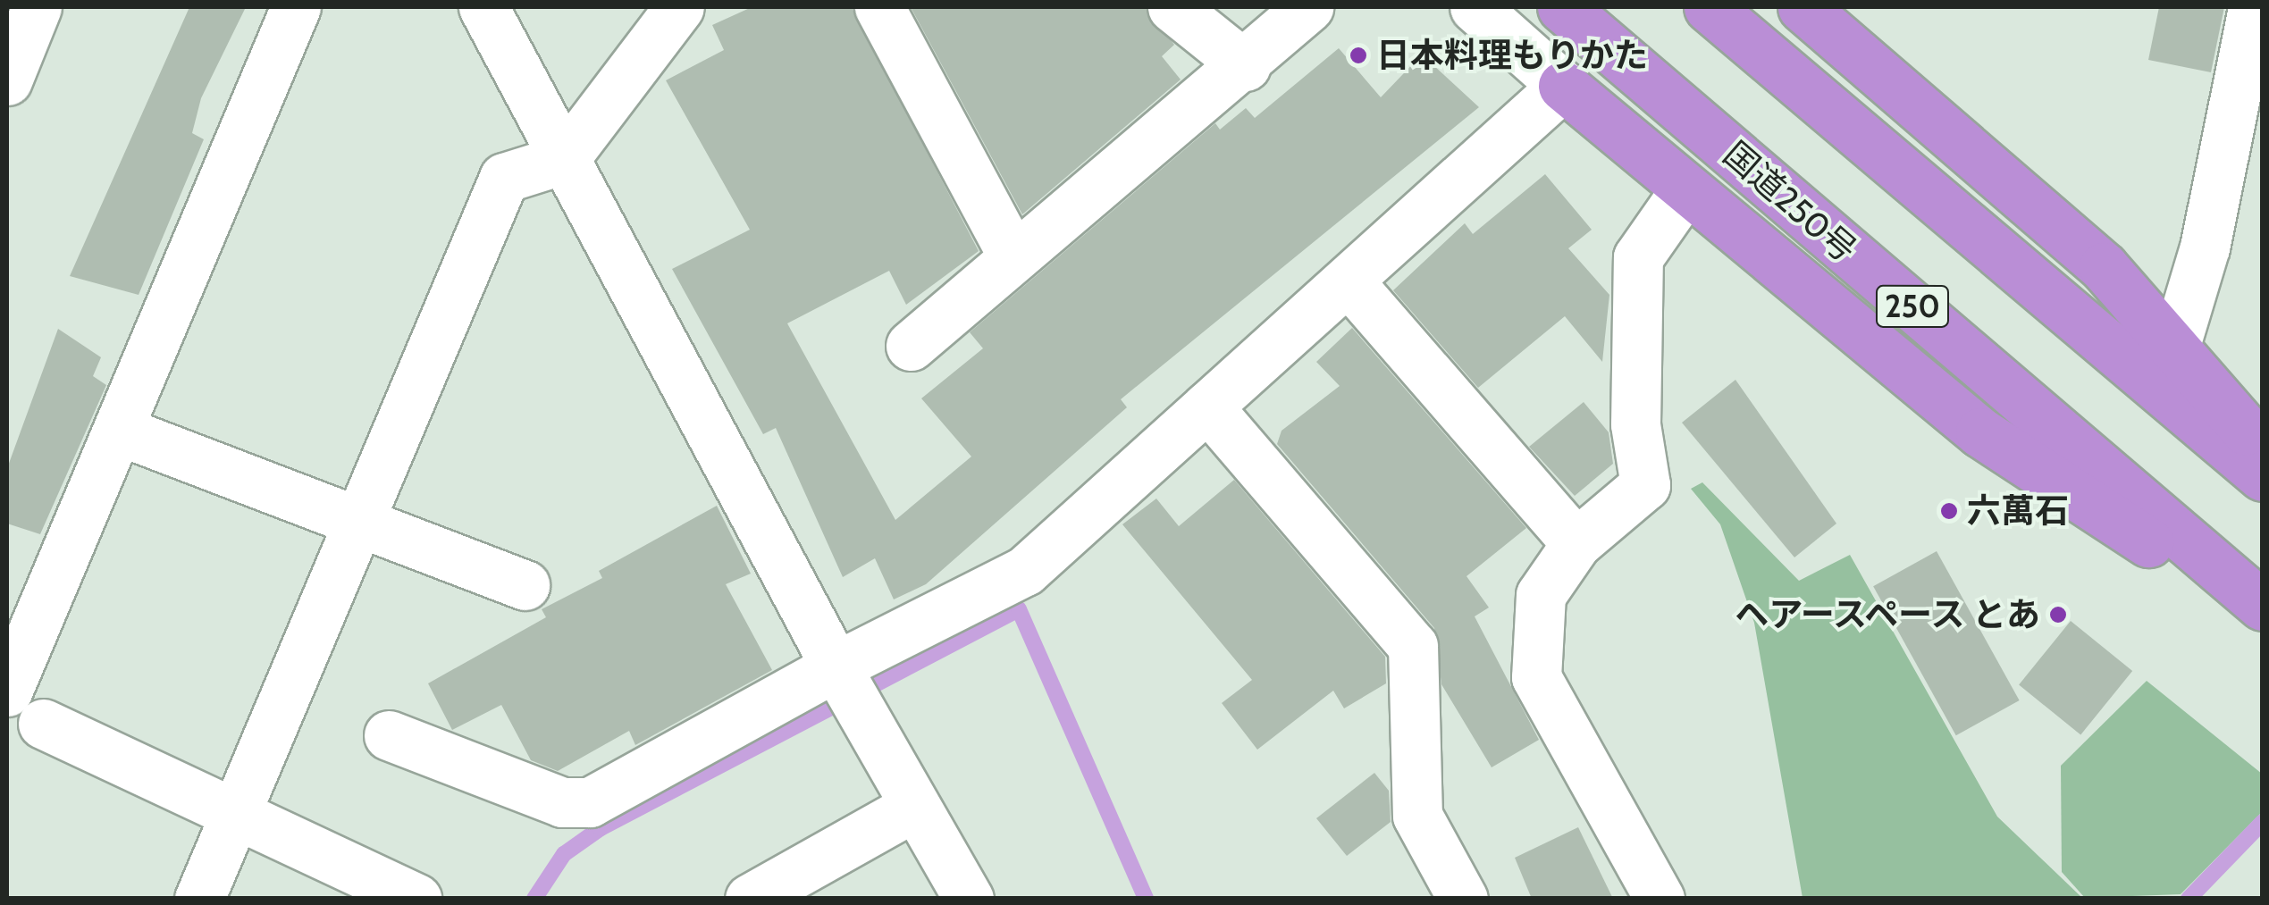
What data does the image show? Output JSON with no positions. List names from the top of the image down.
{
  "streets": {
    "highway": ["国道250号", "250"]
  },
  "places": ["日本料理もりかた", "六萬石", "ヘアースペース とあ"]
}
